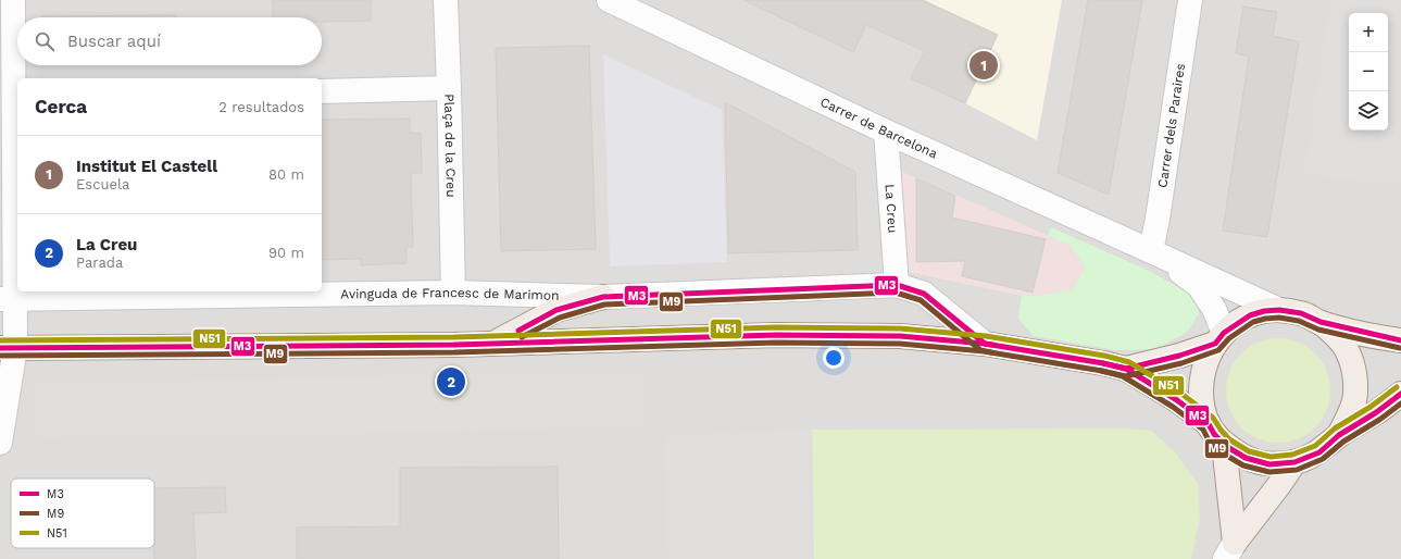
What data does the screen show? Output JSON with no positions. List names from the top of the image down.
{
  "streets": {
    "street": [
      "Carrer dels Paraires",
      "Carrer de Barcelona",
      "Plaça de la Creu",
      "La Creu",
      "Avinguda de Francesc de Marimon"
    ]
  },
  "crossings": [
    ["Carrer dels Paraires", "Carrer de Barcelona"],
    ["Carrer de Barcelona", "La Creu"],
    ["Plaça de la Creu", "Avinguda de Francesc de Marimon"],
    ["La Creu", "Avinguda de Francesc de Marimon"]
  ],
  "lines": ["transit line M3", "transit line M9", "transit line N51"],
  "legend": ["M3", "M9", "N51"],
  "page": {
    "map_buttons": ["+", "−"],
    "search": "Buscar aquí",
    "pins": ["1", "2"],
    "heading": ["Cerca", "2 resultados"],
    "list": [
      {
        "mark": "1",
        "name": "Institut El Castell",
        "note": "Escuela",
        "value": "80 m"
      },
      {
        "mark": "2",
        "name": "La Creu",
        "note": "Parada",
        "value": "90 m"
      }
    ]
  }
}
